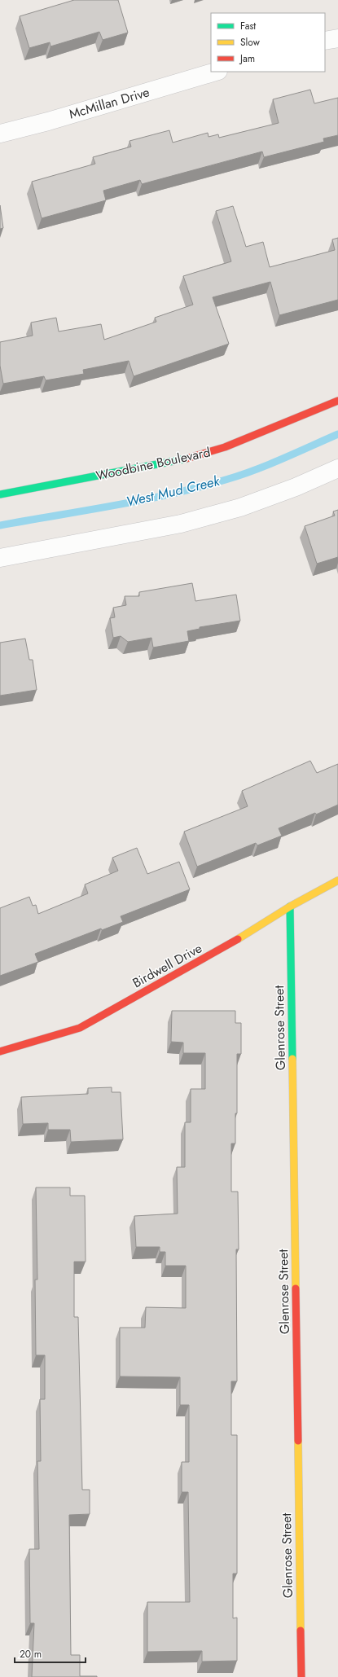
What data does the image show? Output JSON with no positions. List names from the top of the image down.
{
  "streets": {
    "street": [
      "McMillan Drive",
      "Woodbine Boulevard",
      "Birdwell Drive",
      "Glenrose Street"
    ]
  },
  "crossings": [
    ["Birdwell Drive", "Glenrose Street"]
  ],
  "water": ["West Mud Creek"],
  "legend": ["Fast", "Slow", "Jam"],
  "scale_bar": "20 m"
}
